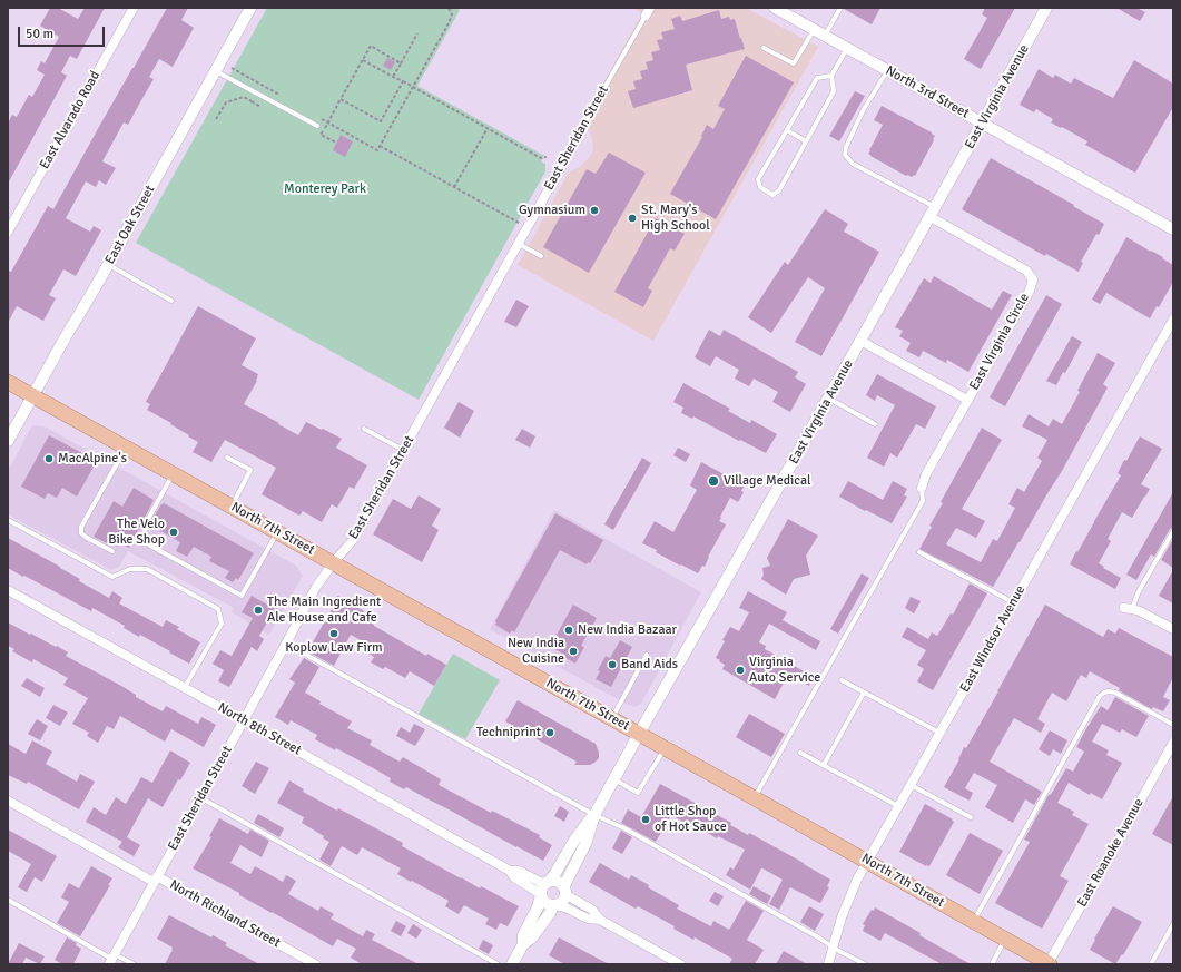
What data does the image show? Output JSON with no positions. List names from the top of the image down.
{
  "streets": {
    "main road": ["North 7th Street"],
    "street": [
      "North 3rd Street",
      "East Virginia Avenue",
      "East Alvarado Road",
      "East Sheridan Street",
      "East Oak Street",
      "East Virginia Circle",
      "East Windsor Avenue",
      "North 8th Street",
      "East Roanoke Avenue",
      "North Richland Street"
    ]
  },
  "crossings": [
    ["North 3rd Street", "East Virginia Avenue"],
    ["East Virginia Avenue", "East Virginia Circle"],
    ["East Virginia Avenue", "North 7th Street"],
    ["East Virginia Avenue", "North 8th Street"],
    ["East Sheridan Street", "North 7th Street"],
    ["East Sheridan Street", "North 8th Street"],
    ["East Sheridan Street", "North Richland Street"],
    ["East Oak Street", "North 7th Street"],
    ["North 7th Street", "East Windsor Avenue"],
    ["North 7th Street", "East Roanoke Avenue"]
  ],
  "parks": ["Monterey Park"],
  "places": [
    "Gymnasium",
    "St. Mary's High School",
    "MacAlpine's",
    "Village Medical",
    "The Velo Bike Shop",
    "The Main Ingredient Ale House and Cafe",
    "New India Bazaar",
    "Koplow Law Firm",
    "New India Cuisine",
    "Band Aids",
    "Virginia Auto Service",
    "Techniprint",
    "Little Shop of Hot Sauce"
  ],
  "scale_bar": "50 m"
}
